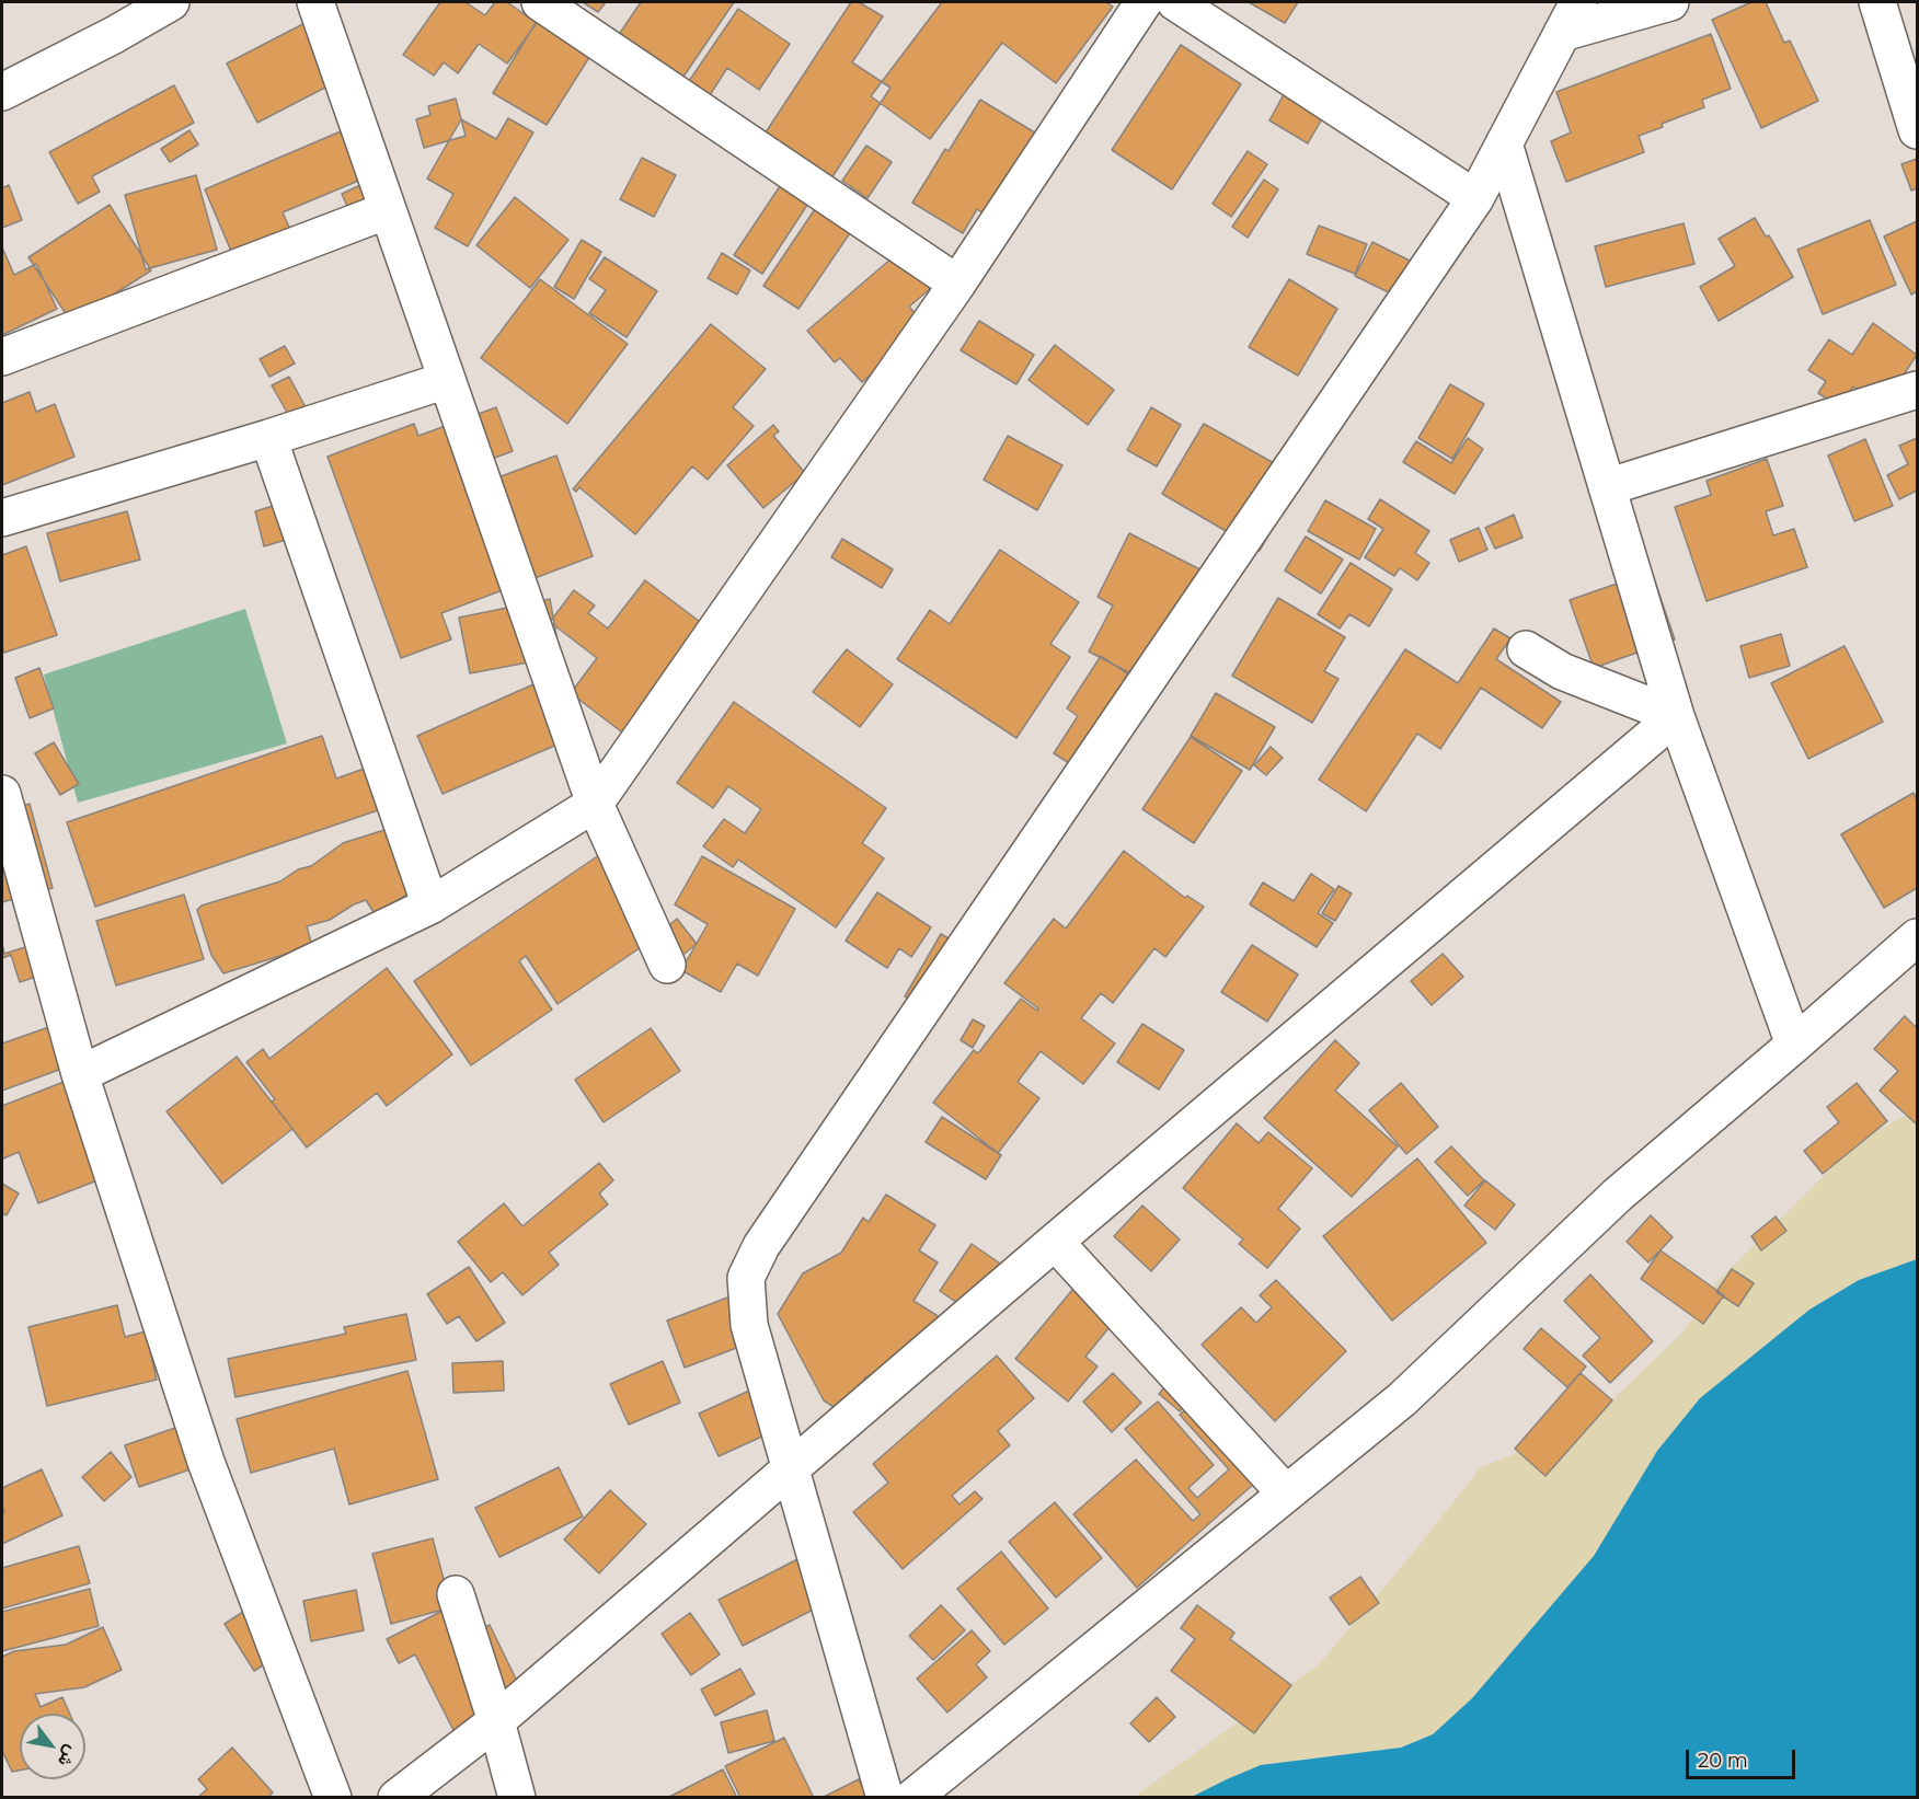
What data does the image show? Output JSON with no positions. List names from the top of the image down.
{
  "scale_bar": "20 m",
  "north": "bottom right"
}
